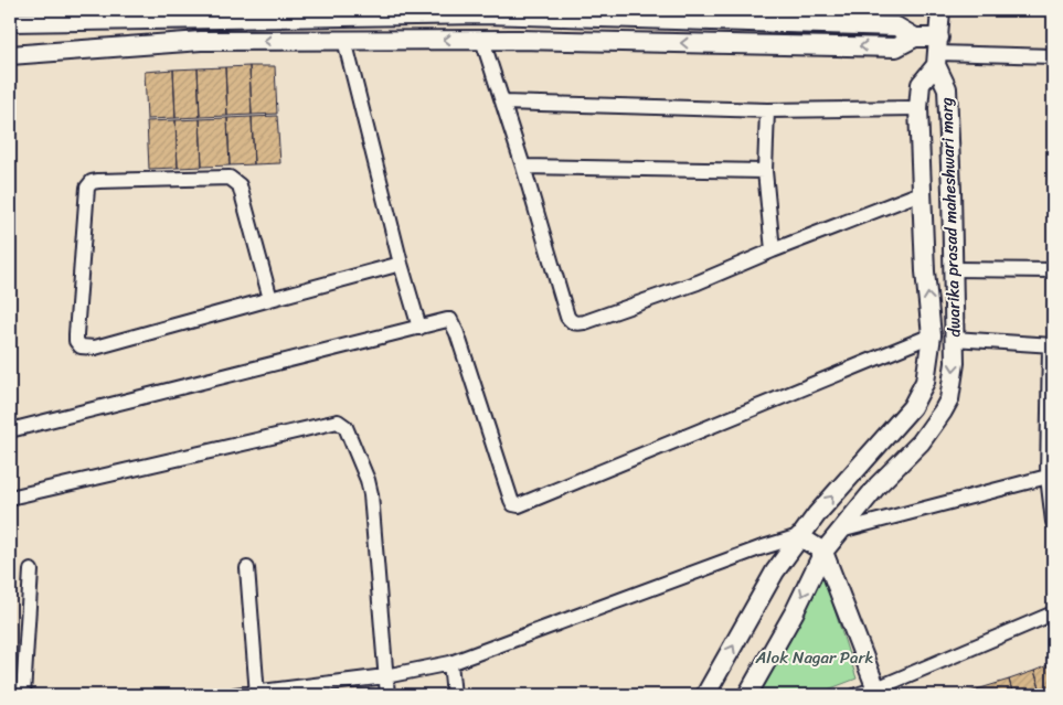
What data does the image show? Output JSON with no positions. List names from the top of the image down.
{
  "streets": {
    "street": ["dwarika prasad maheshwari marg"]
  },
  "parks": ["Alok Nagar Park"]
}
